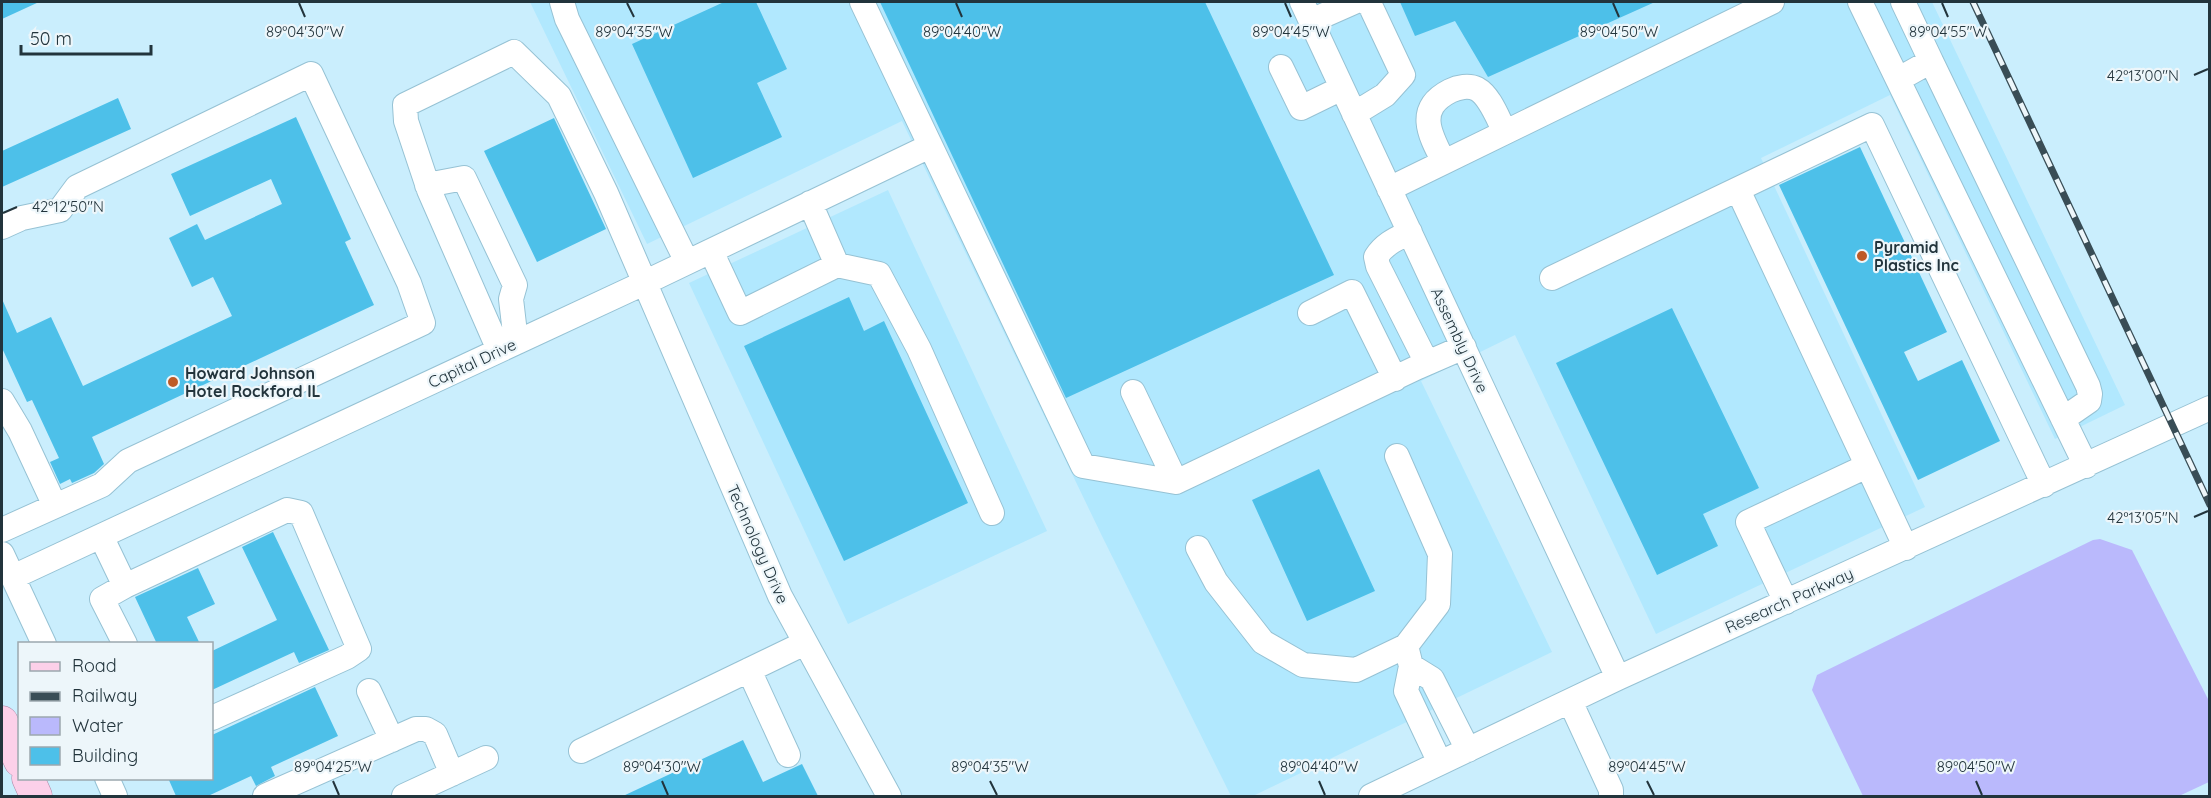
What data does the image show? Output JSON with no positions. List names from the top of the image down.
{
  "streets": {
    "street": [
      "Assembly Drive",
      "Capital Drive",
      "Technology Drive",
      "Research Parkway"
    ]
  },
  "crossings": [
    ["Assembly Drive", "Research Parkway"],
    ["Capital Drive", "Technology Drive"]
  ],
  "places": ["Pyramid Plastics Inc", "Howard Johnson Hotel Rockford IL"],
  "legend": [
    "Road",
    "Railway",
    "Water",
    "Building"
  ],
  "scale_bar": "50 m",
  "coordinates": [
    "89°04'30\"W",
    "89°04'35\"W",
    "89°04'40\"W",
    "89°04'45\"W",
    "89°04'50\"W",
    "89°04'55\"W",
    "42°13'00\"N",
    "42°12'50\"N",
    "42°13'05\"N",
    "89°04'25\"W"
  ]
}
